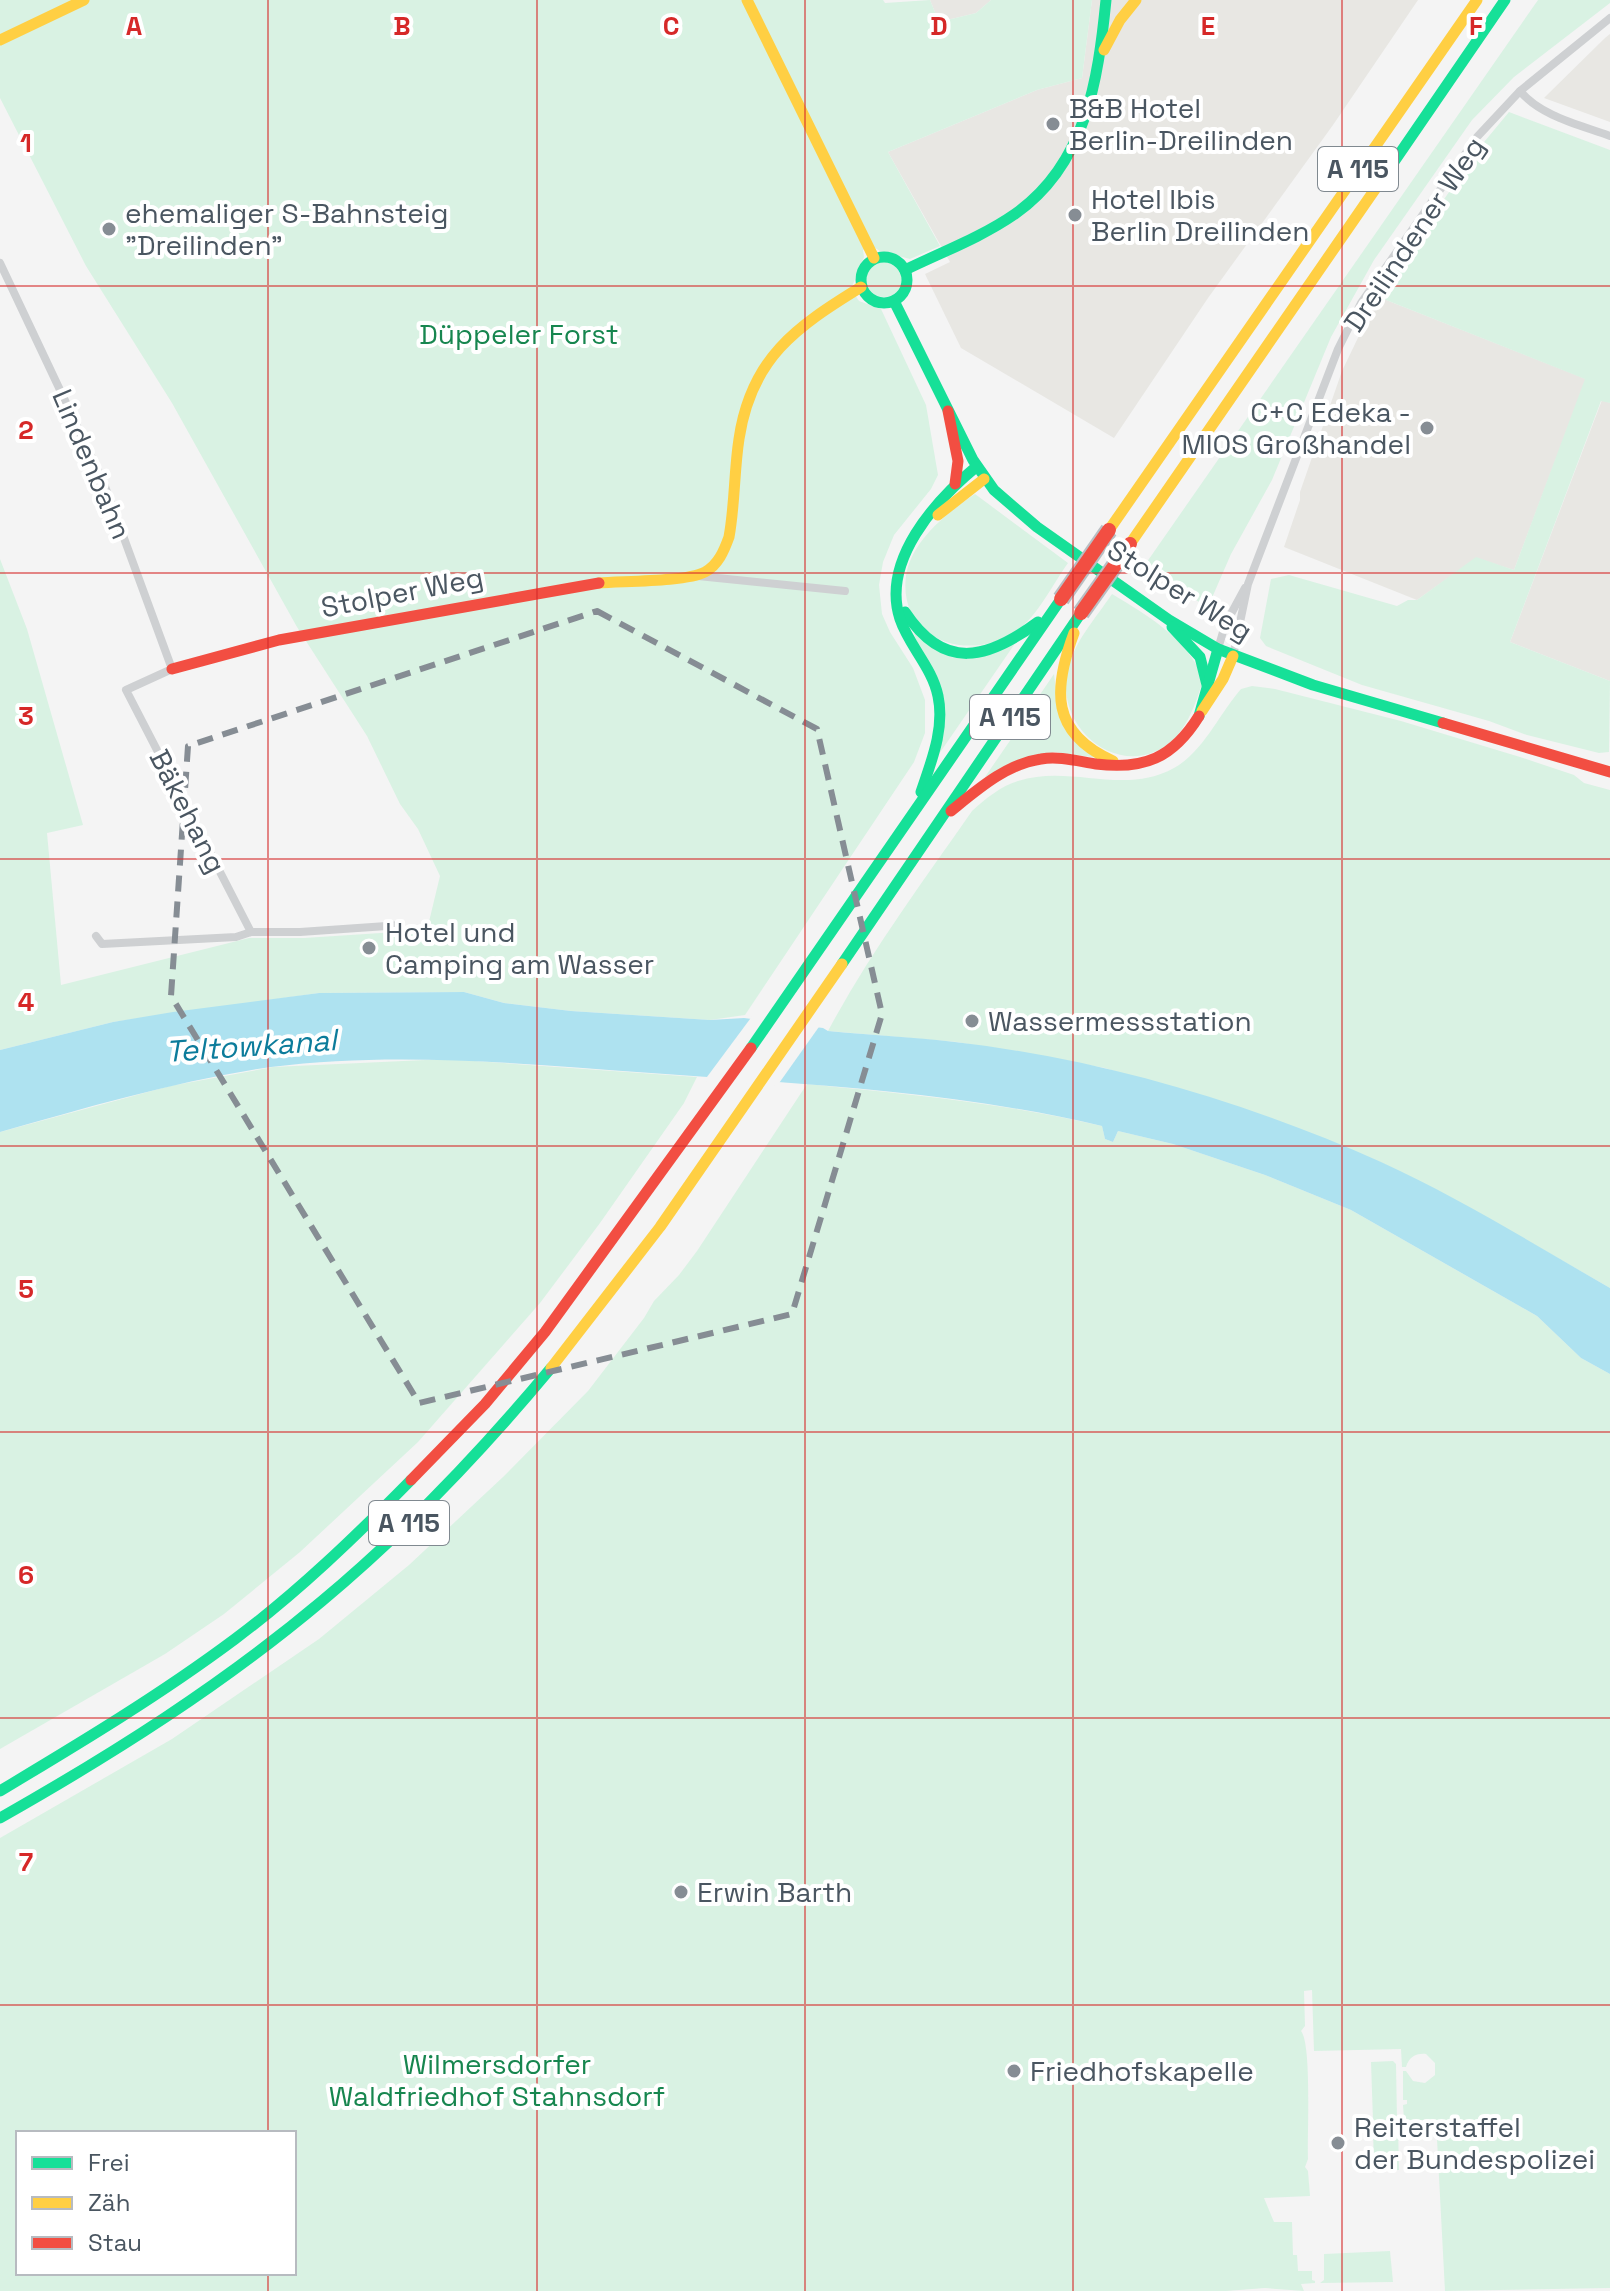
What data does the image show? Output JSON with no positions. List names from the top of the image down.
{
  "streets": {
    "main road": ["A 115", "Stolper Weg"],
    "street": ["Dreilindener Weg", "Lindenbahn", "Bäkehang"]
  },
  "crossings": [
    ["Dreilindener Weg", "Stolper Weg"],
    ["Lindenbahn", "Stolper Weg"],
    ["Stolper Weg", "Bäkehang"]
  ],
  "water": ["Teltowkanal"],
  "parks": ["Düppeler Forst", "Wilmersdorfer Waldfriedhof Stahnsdorf"],
  "places": [
    "B&B Hotel Berlin-Dreilinden",
    "Hotel Ibis Berlin Dreilinden",
    "ehemaliger S-Bahnsteig \"Dreilinden\"",
    "C+C Edeka - MIOS Großhandel",
    "Hotel und Camping am Wasser",
    "Wassermessstation",
    "Erwin Barth",
    "Friedhofskapelle",
    "Reiterstaffel der Bundespolizei"
  ],
  "legend": ["Frei", "Zäh", "Stau"],
  "grid": {
    "columns": [
      "A",
      "B",
      "C",
      "D",
      "E",
      "F"
    ],
    "rows": [
      "1",
      "2",
      "3",
      "4",
      "5",
      "6",
      "7"
    ]
  }
}
